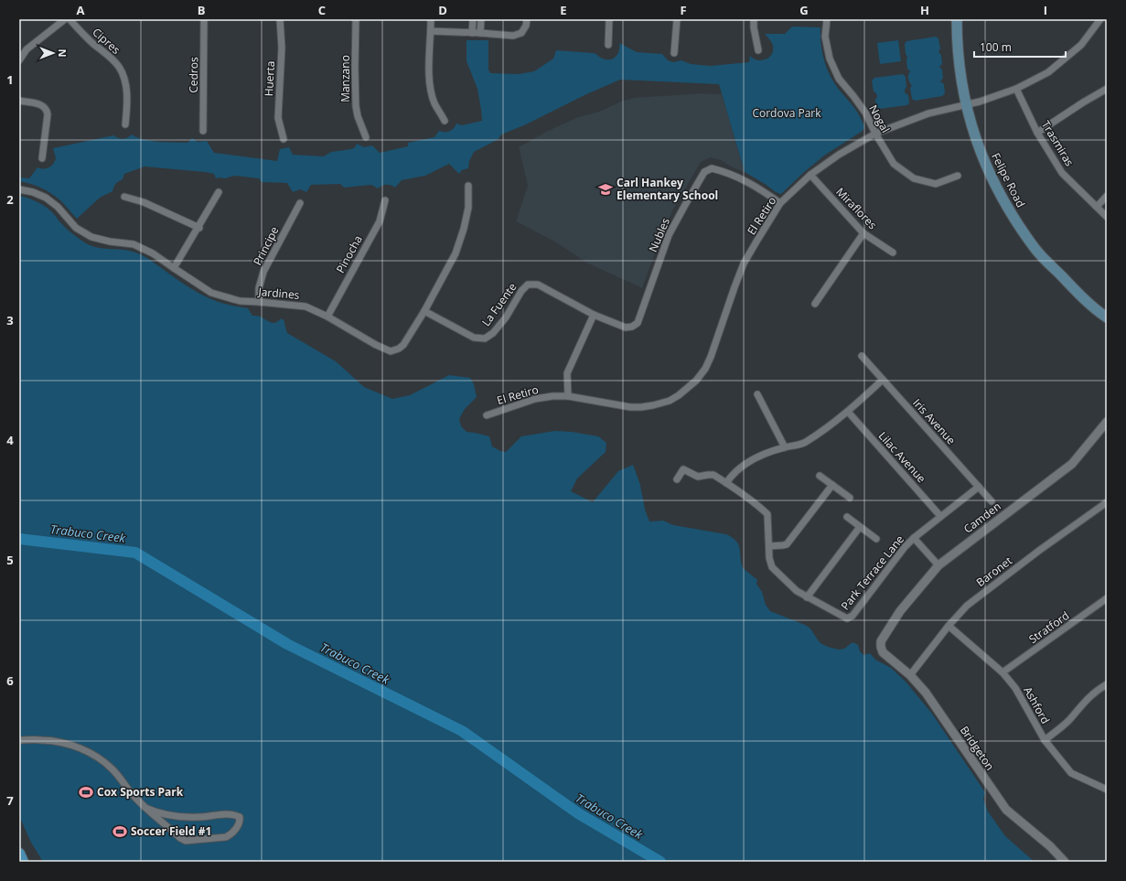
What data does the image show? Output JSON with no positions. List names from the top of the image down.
{
  "streets": {
    "main road": ["Felipe Road"],
    "street": [
      "Cipres",
      "Cedros",
      "Huerta",
      "Manzano",
      "Nogal",
      "Trasmiras",
      "Miraflores",
      "El Retiro",
      "Nubles",
      "Principe",
      "Pinocha",
      "Jardines",
      "La Fuente",
      "Iris Avenue",
      "Lilac Avenue",
      "Camden",
      "Baronet",
      "Park Terrace Lane",
      "Stratford",
      "Ashford",
      "Bridgeton"
    ]
  },
  "crossings": [
    ["Nogal", "El Retiro"],
    ["Trasmiras", "El Retiro"],
    ["Felipe Road", "El Retiro"],
    ["Miraflores", "El Retiro"],
    ["El Retiro", "Nubles"],
    ["Nubles", "La Fuente"],
    ["Principe", "Jardines"],
    ["Pinocha", "Jardines"],
    ["Jardines", "La Fuente"],
    ["Iris Avenue", "Park Terrace Lane"],
    ["Lilac Avenue", "Park Terrace Lane"],
    ["Camden", "Park Terrace Lane"],
    ["Camden", "Bridgeton"],
    ["Baronet", "Ashford"],
    ["Baronet", "Bridgeton"],
    ["Stratford", "Ashford"]
  ],
  "water": ["Trabuco Creek"],
  "parks": ["Cordova Park"],
  "places": {
    "school or university": ["Carl Hankey Elementary School"],
    "sports": ["Cox Sports Park", "Soccer Field #1"]
  },
  "scale_bar": "100 m",
  "north": "right",
  "grid": {
    "columns": [
      "A",
      "B",
      "C",
      "D",
      "E",
      "F",
      "G",
      "H",
      "I"
    ],
    "rows": [
      "1",
      "2",
      "3",
      "4",
      "5",
      "6",
      "7"
    ]
  }
}
